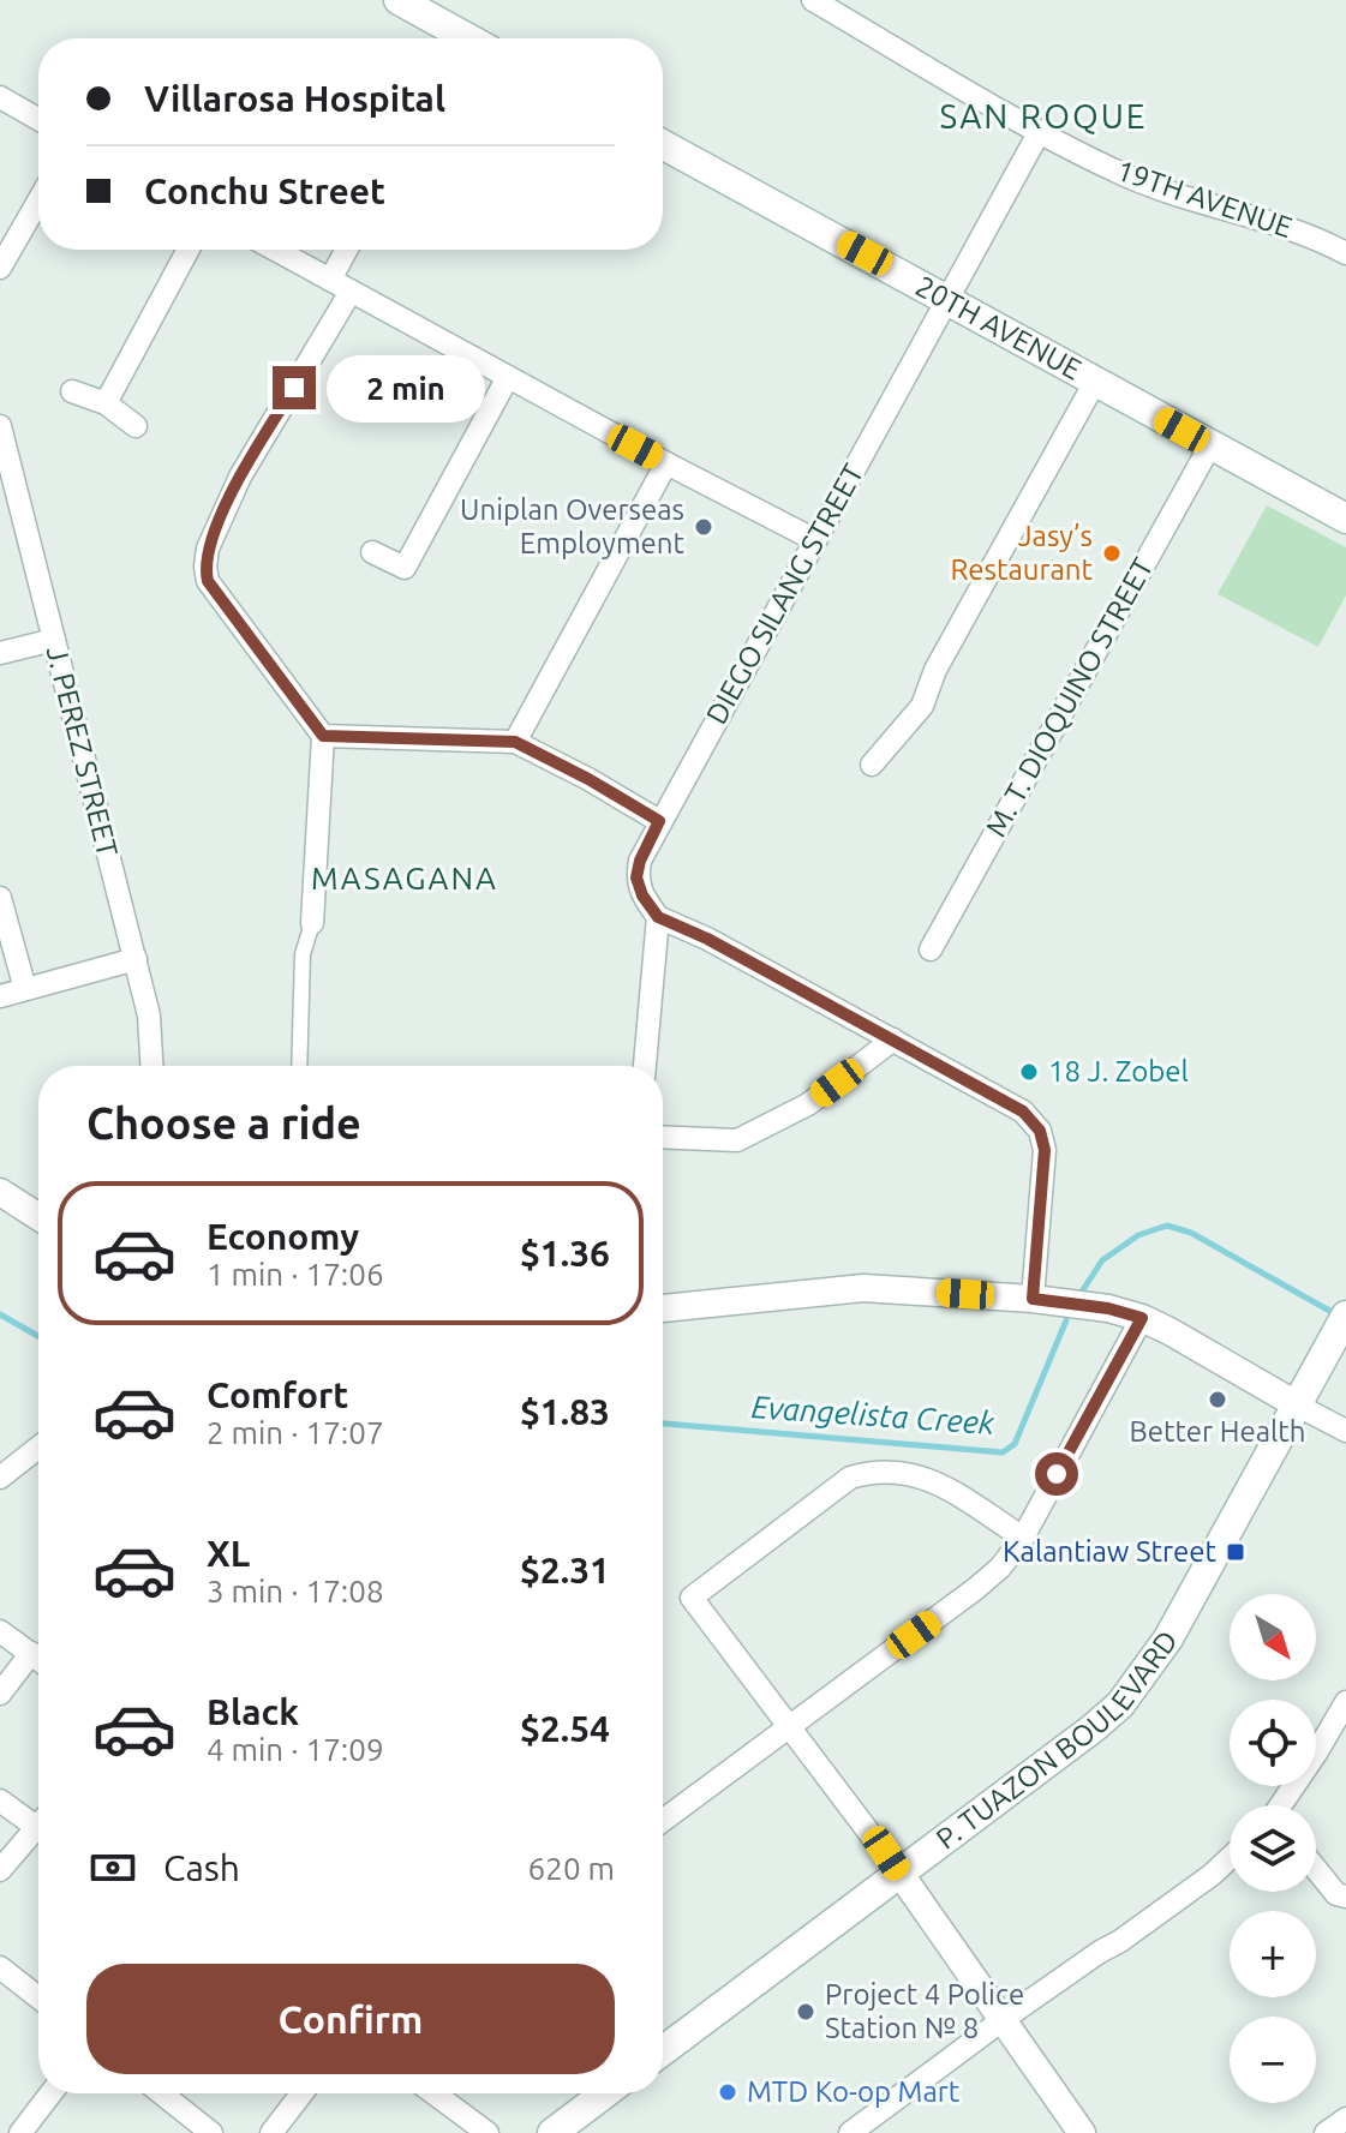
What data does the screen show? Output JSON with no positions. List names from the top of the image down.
{
  "streets": {
    "main road": ["20TH AVENUE", "P. TUAZON BOULEVARD"],
    "street": [
      "19TH AVENUE",
      "DIEGO SILANG STREET",
      "M. T. DIOQUINO STREET",
      "J. PEREZ STREET"
    ]
  },
  "crossings": [
    ["19TH AVENUE", "DIEGO SILANG STREET"],
    ["20TH AVENUE", "DIEGO SILANG STREET"],
    ["20TH AVENUE", "M. T. DIOQUINO STREET"]
  ],
  "districts": ["SAN ROQUE", "MASAGANA"],
  "water": ["Evangelista Creek"],
  "places": {
    "other": [
      "Uniplan Overseas Employment",
      "Jasy’s Restaurant",
      "18 J. Zobel",
      "Better Health",
      "Project 4 Police Station № 8",
      "MTD Ko-op Mart"
    ],
    "transit": ["Kalantiaw Street"]
  },
  "north": "bottom right",
  "page": {
    "banner": ["Villarosa Hospital", "Conchu Street"],
    "bubble": "2 min",
    "heading": "Choose a ride",
    "list": [
      {
        "name": "Economy",
        "note": "1 min · 17:06",
        "value": "$1.36"
      },
      {
        "name": "Comfort",
        "note": "2 min · 17:07",
        "value": "$1.83"
      },
      {
        "name": "XL",
        "note": "3 min · 17:08",
        "value": "$2.31"
      },
      {
        "name": "Black",
        "note": "4 min · 17:09",
        "value": "$2.54"
      }
    ],
    "map_buttons": ["+", "−"],
    "pay": ["Cash", "620 m"],
    "buttons": "Confirm"
  }
}
